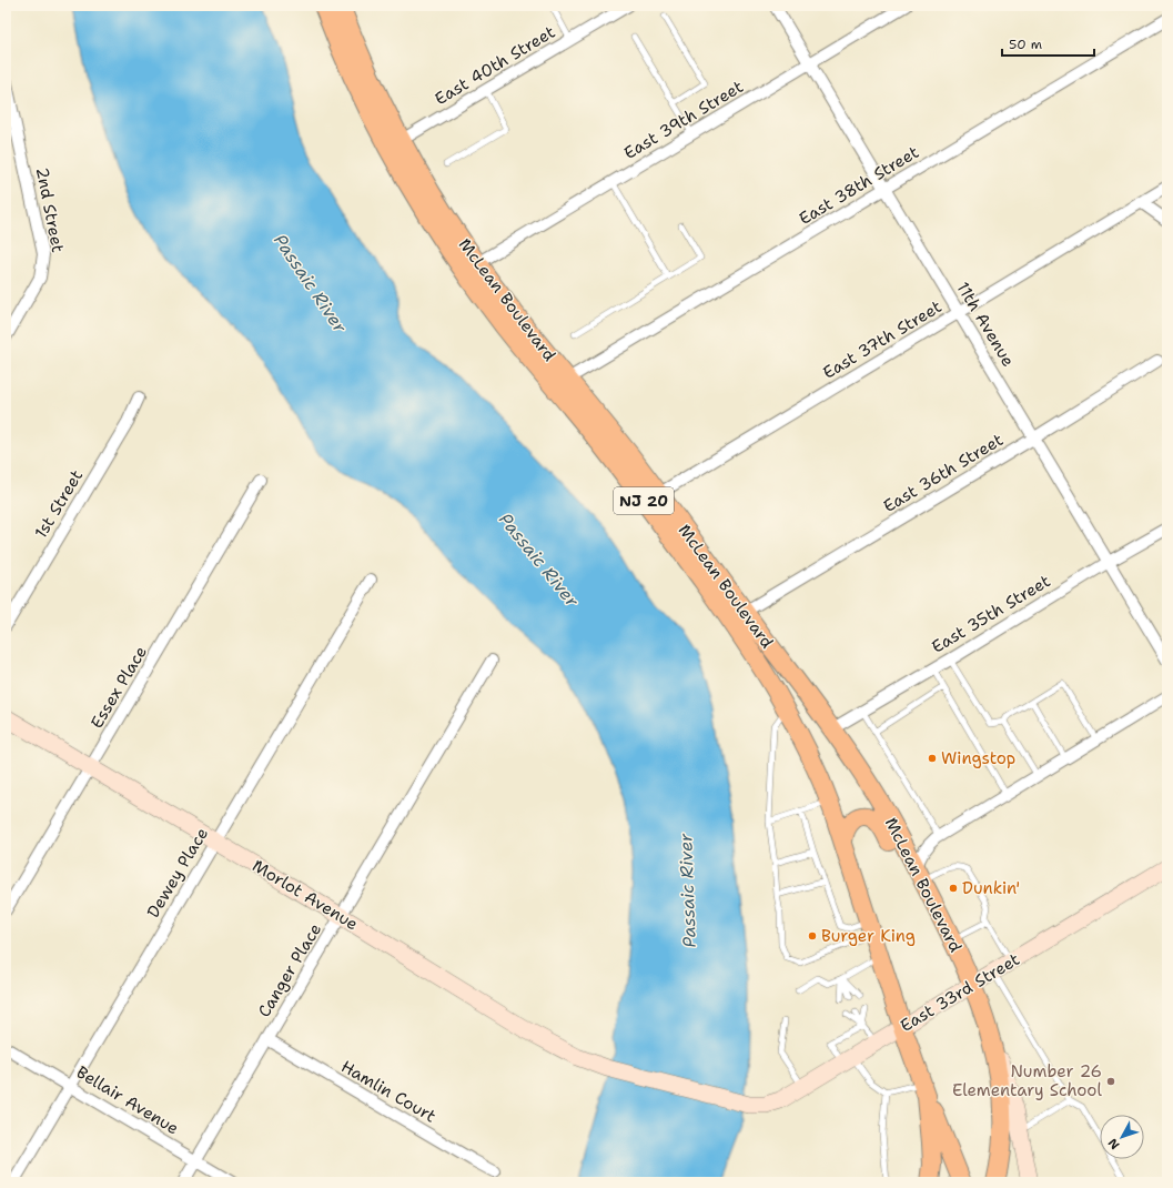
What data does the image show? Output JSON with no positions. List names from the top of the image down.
{
  "streets": {
    "main road": [
      "McLean Boulevard",
      "NJ 20",
      "Morlot Avenue",
      "East 33rd Street"
    ],
    "street": [
      "East 40th Street",
      "East 39th Street",
      "East 38th Street",
      "2nd Street",
      "11th Avenue",
      "East 37th Street",
      "East 36th Street",
      "1st Street",
      "East 35th Street",
      "Essex Place",
      "Dewey Place",
      "Canger Place",
      "Hamlin Court",
      "Bellair Avenue"
    ]
  },
  "crossings": [
    ["East 40th Street", "McLean Boulevard"],
    ["East 39th Street", "McLean Boulevard"],
    ["East 39th Street", "11th Avenue"],
    ["East 38th Street", "McLean Boulevard"],
    ["East 38th Street", "11th Avenue"],
    ["McLean Boulevard", "East 37th Street"],
    ["McLean Boulevard", "East 36th Street"],
    ["McLean Boulevard", "East 35th Street"],
    ["McLean Boulevard", "East 33rd Street"],
    ["11th Avenue", "East 37th Street"],
    ["11th Avenue", "East 36th Street"],
    ["11th Avenue", "East 35th Street"],
    ["Essex Place", "Morlot Avenue"],
    ["Dewey Place", "Morlot Avenue"],
    ["Dewey Place", "Bellair Avenue"],
    ["Morlot Avenue", "Canger Place"],
    ["Morlot Avenue", "East 33rd Street"],
    ["Canger Place", "Hamlin Court"],
    ["Canger Place", "Bellair Avenue"]
  ],
  "water": ["Passaic River"],
  "places": [
    "Wingstop",
    "Dunkin'",
    "Burger King",
    "Number 26 Elementary School"
  ],
  "scale_bar": "50 m",
  "north": "bottom left"
}
